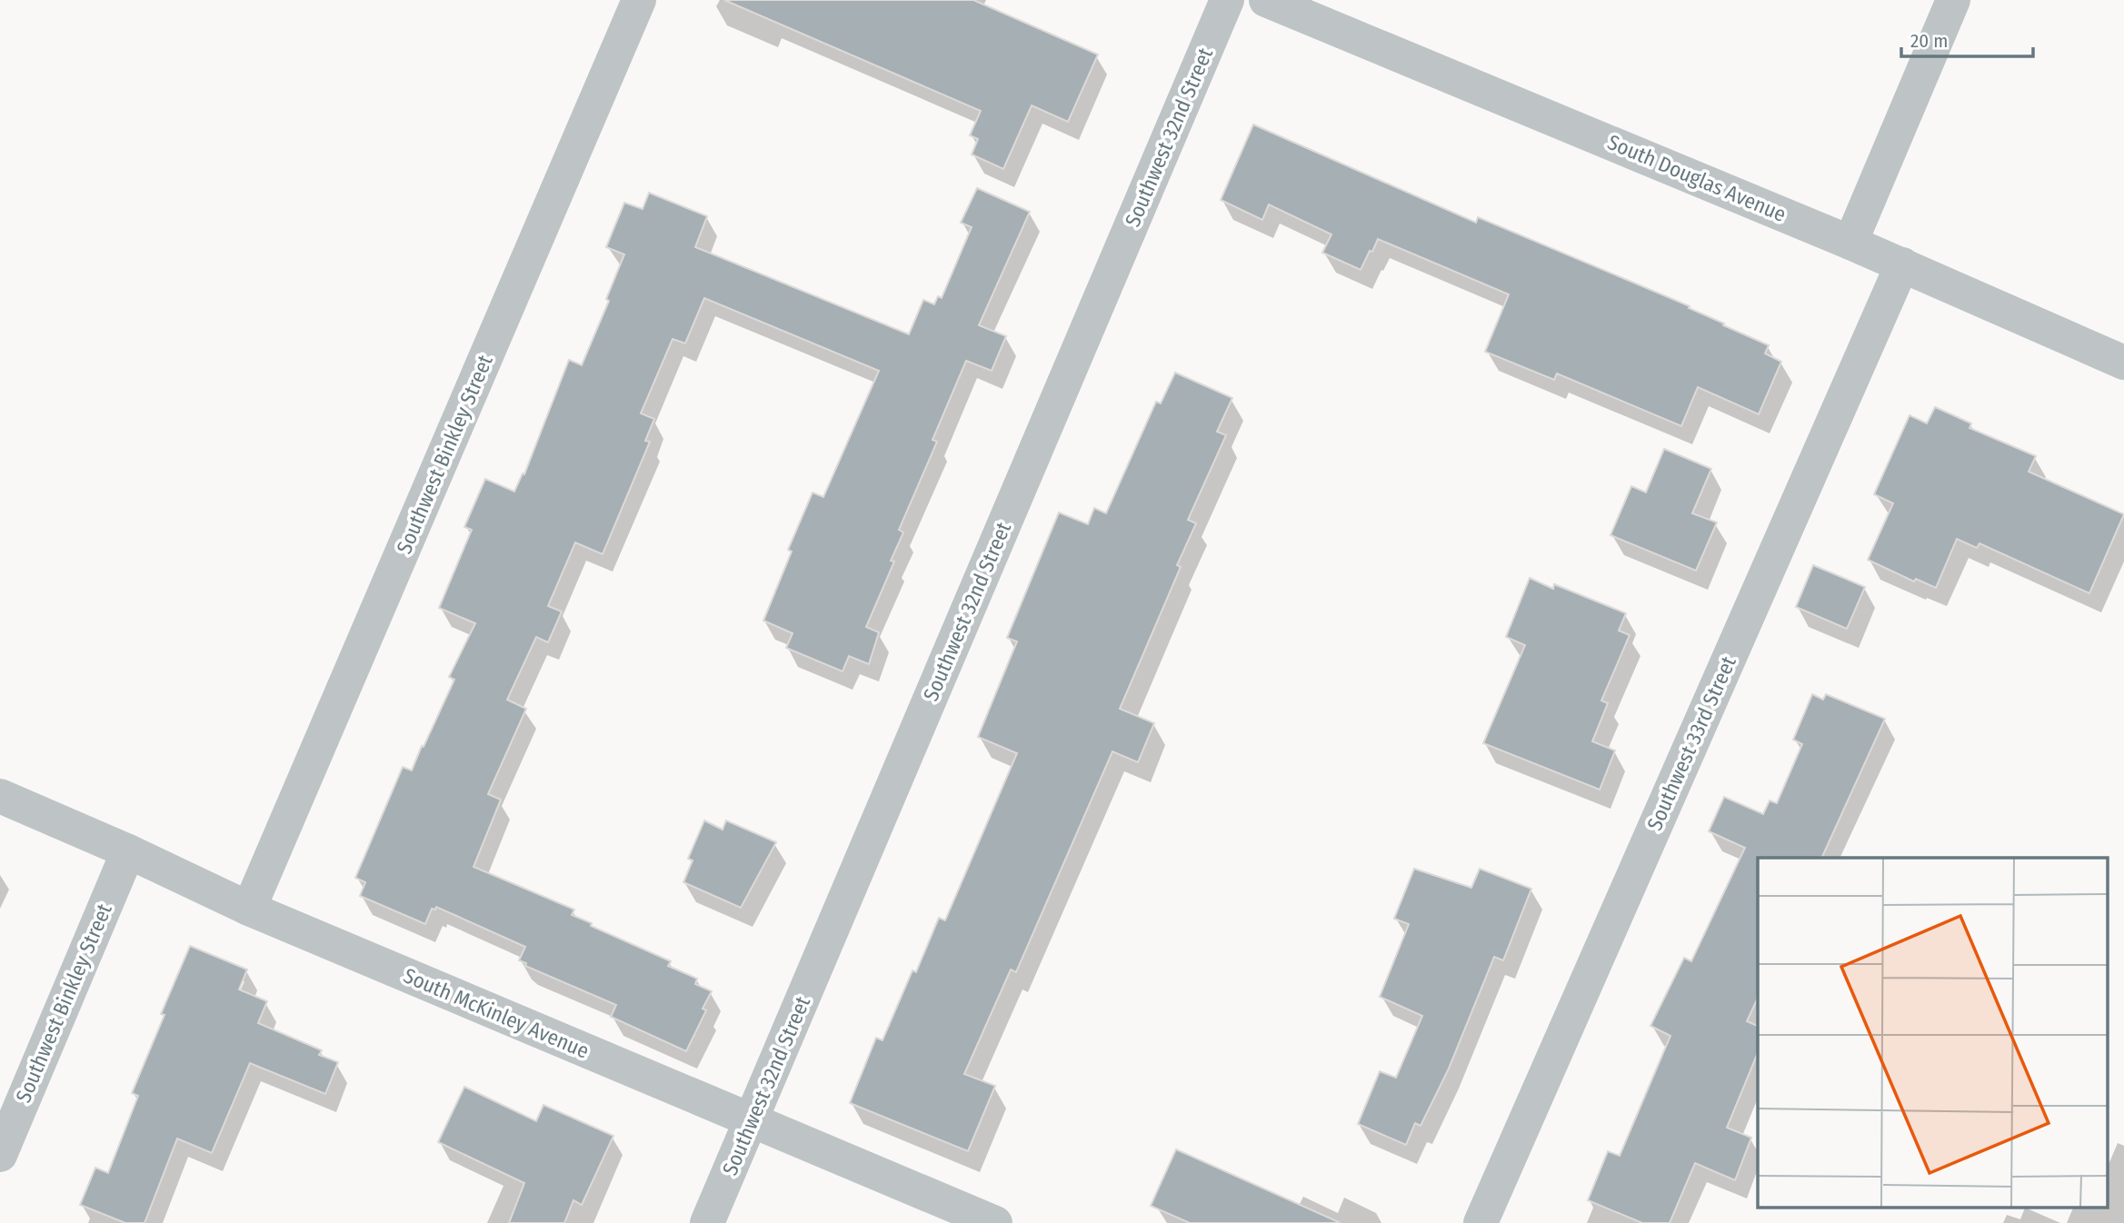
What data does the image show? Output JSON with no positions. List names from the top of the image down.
{
  "streets": {
    "street": [
      "Southwest 32nd Street",
      "South Douglas Avenue",
      "Southwest Binkley Street",
      "Southwest 33rd Street",
      "South McKinley Avenue"
    ]
  },
  "crossings": [
    ["Southwest 32nd Street", "South McKinley Avenue"],
    ["South Douglas Avenue", "Southwest 33rd Street"],
    ["Southwest Binkley Street", "South McKinley Avenue"]
  ],
  "scale_bar": "20 m"
}
